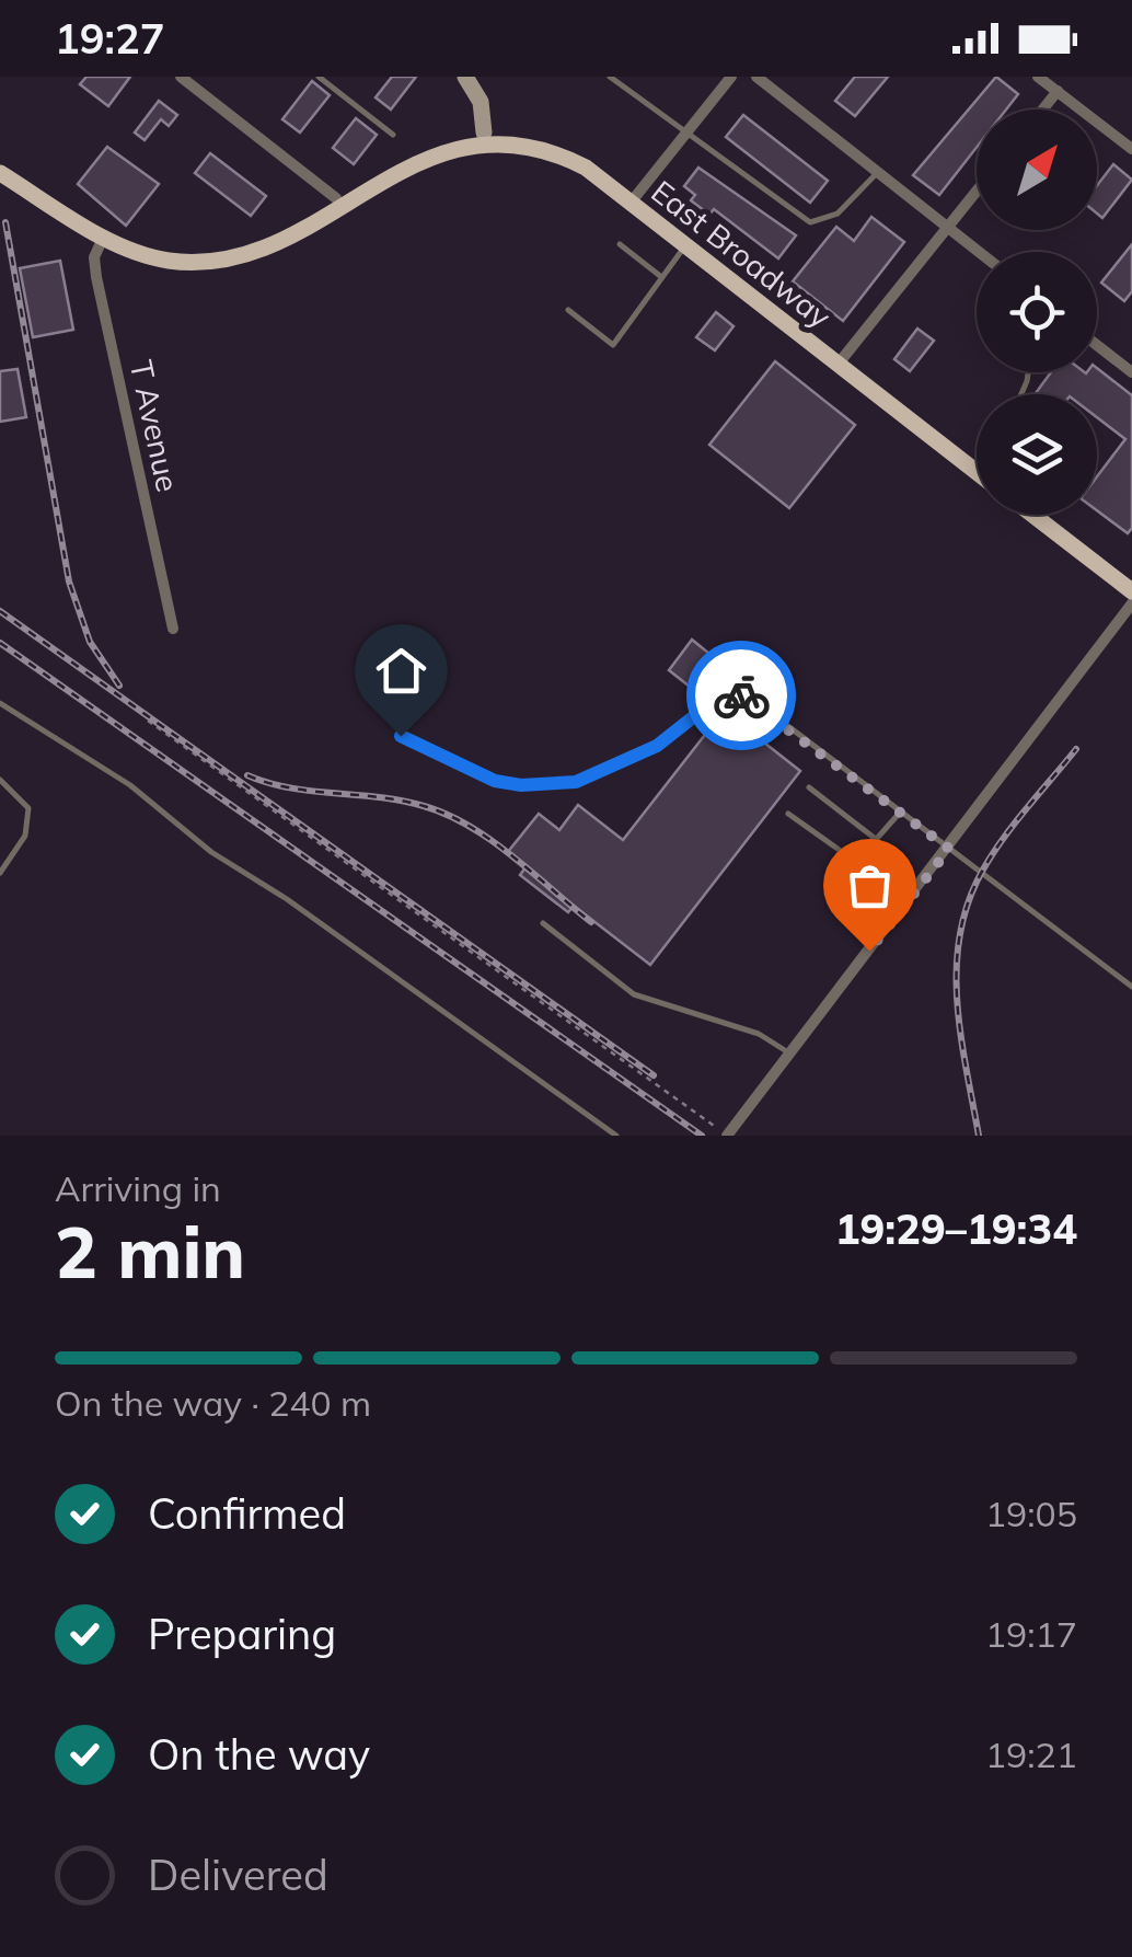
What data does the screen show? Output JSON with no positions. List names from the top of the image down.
{
  "streets": {
    "main road": ["East Broadway"],
    "street": ["T Avenue"]
  },
  "north": "top right",
  "page": {
    "status": "19:27",
    "heading": ["2 min", "Arriving in", "19:29–19:34"],
    "bar": "On the way · 240 m",
    "list": [
      ["Confirmed", "19:05"],
      ["Preparing", "19:17"],
      ["On the way", "19:21"],
      "Delivered"
    ]
  }
}
